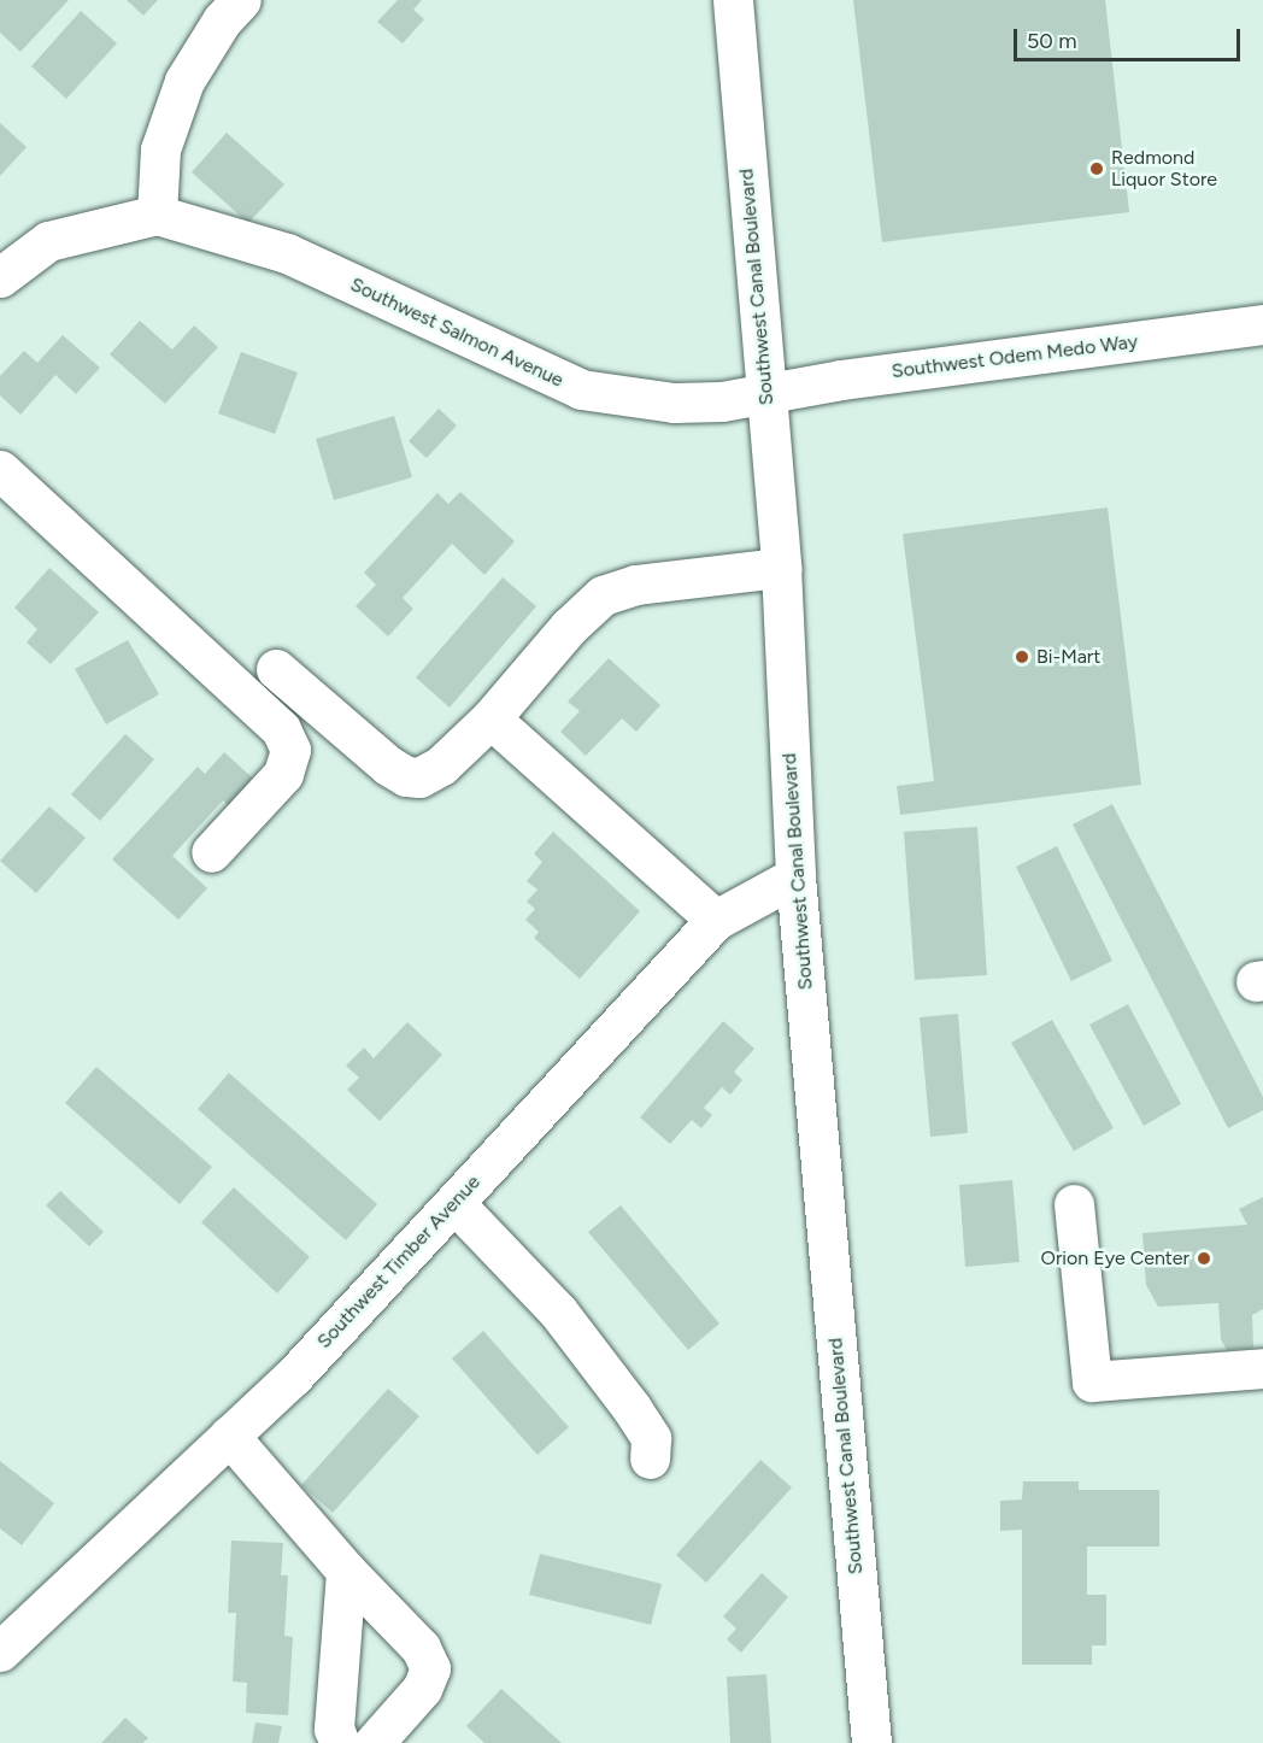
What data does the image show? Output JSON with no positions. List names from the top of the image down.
{
  "streets": {
    "main road": [
      "Southwest Canal Boulevard",
      "Southwest Salmon Avenue",
      "Southwest Odem Medo Way",
      "Southwest Timber Avenue"
    ]
  },
  "crossings": [
    ["Southwest Canal Boulevard", "Southwest Salmon Avenue"],
    ["Southwest Canal Boulevard", "Southwest Odem Medo Way"],
    ["Southwest Canal Boulevard", "Southwest Timber Avenue"],
    ["Southwest Salmon Avenue", "Southwest Odem Medo Way"]
  ],
  "places": ["Redmond Liquor Store", "Bi-Mart", "Orion Eye Center"],
  "scale_bar": "50 m"
}
